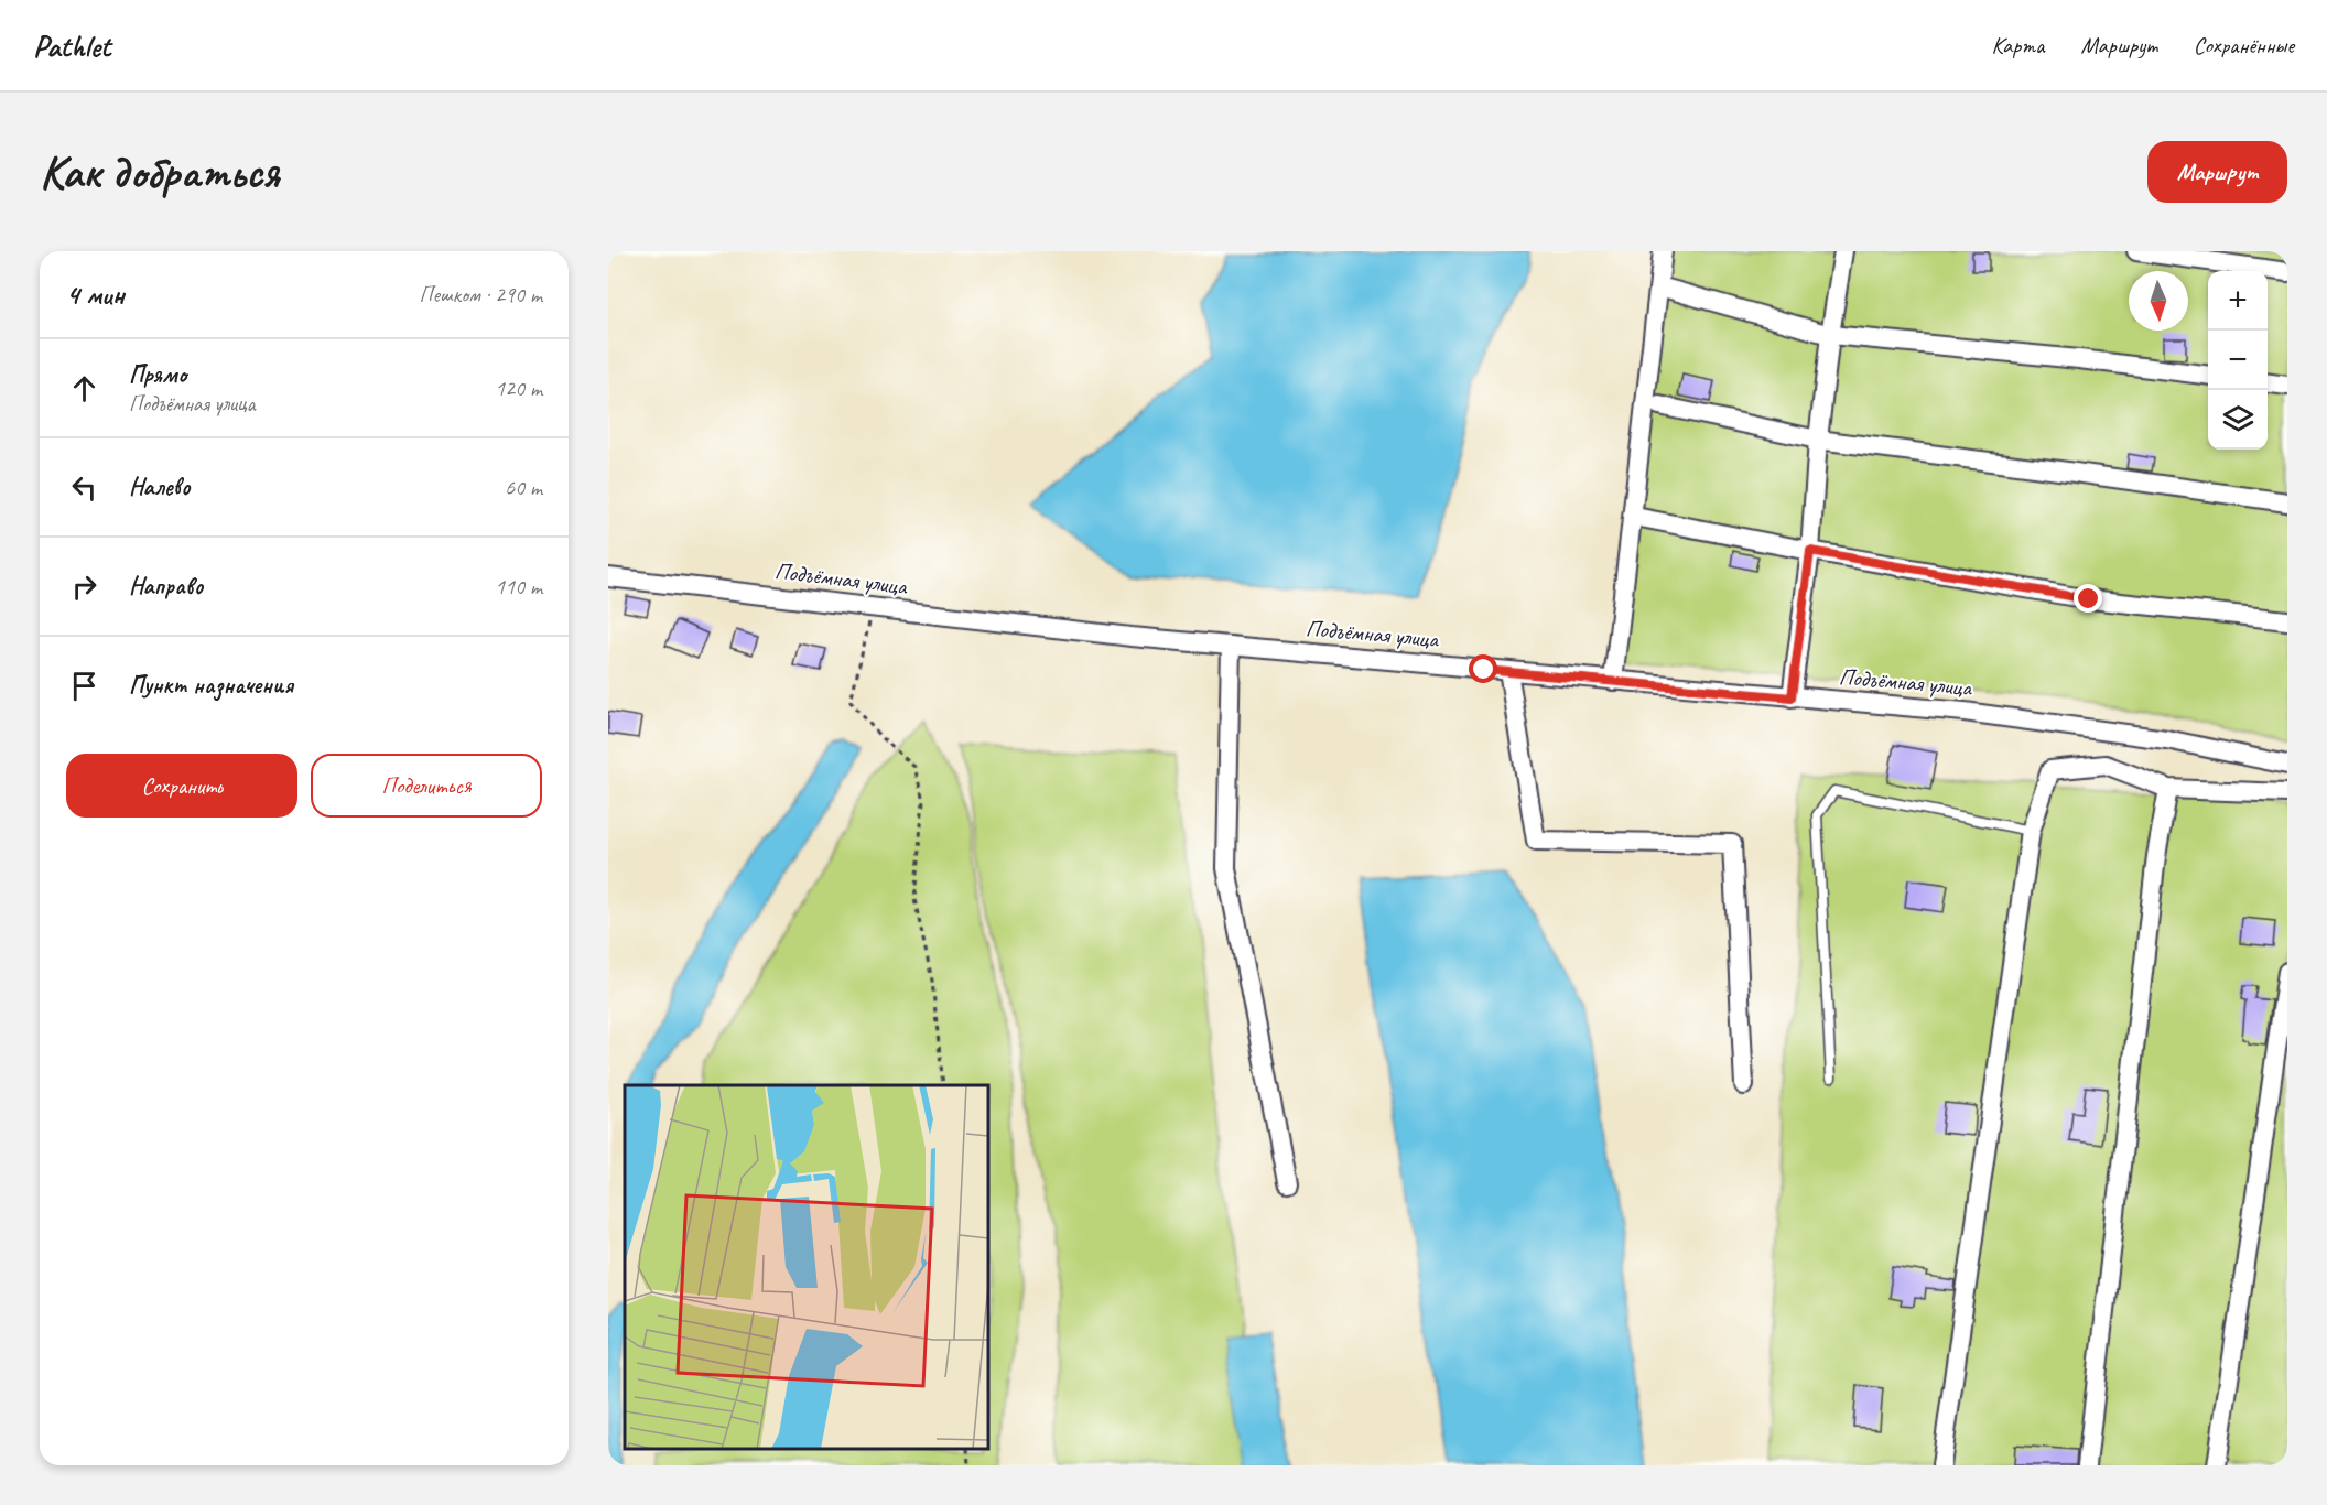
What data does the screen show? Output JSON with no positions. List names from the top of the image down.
{
  "streets": {
    "street": ["Подъёмная улица"]
  },
  "north": "bottom",
  "page": {
    "header": "Pathlet",
    "nav": ["Карта", "Маршрут", "Сохранённые"],
    "buttons": [
      "Маршрут",
      ["Сохранить", "Поделиться"]
    ],
    "title": "Как добраться",
    "heading": ["4 мин", "Пешком · 290 m"],
    "map_buttons": ["+", "−"],
    "list": [
      ["Прямо", "Подъёмная улица", "120 m"],
      ["Налево", "60 m"],
      ["Направо", "110 m"],
      "Пункт назначения"
    ]
  }
}
